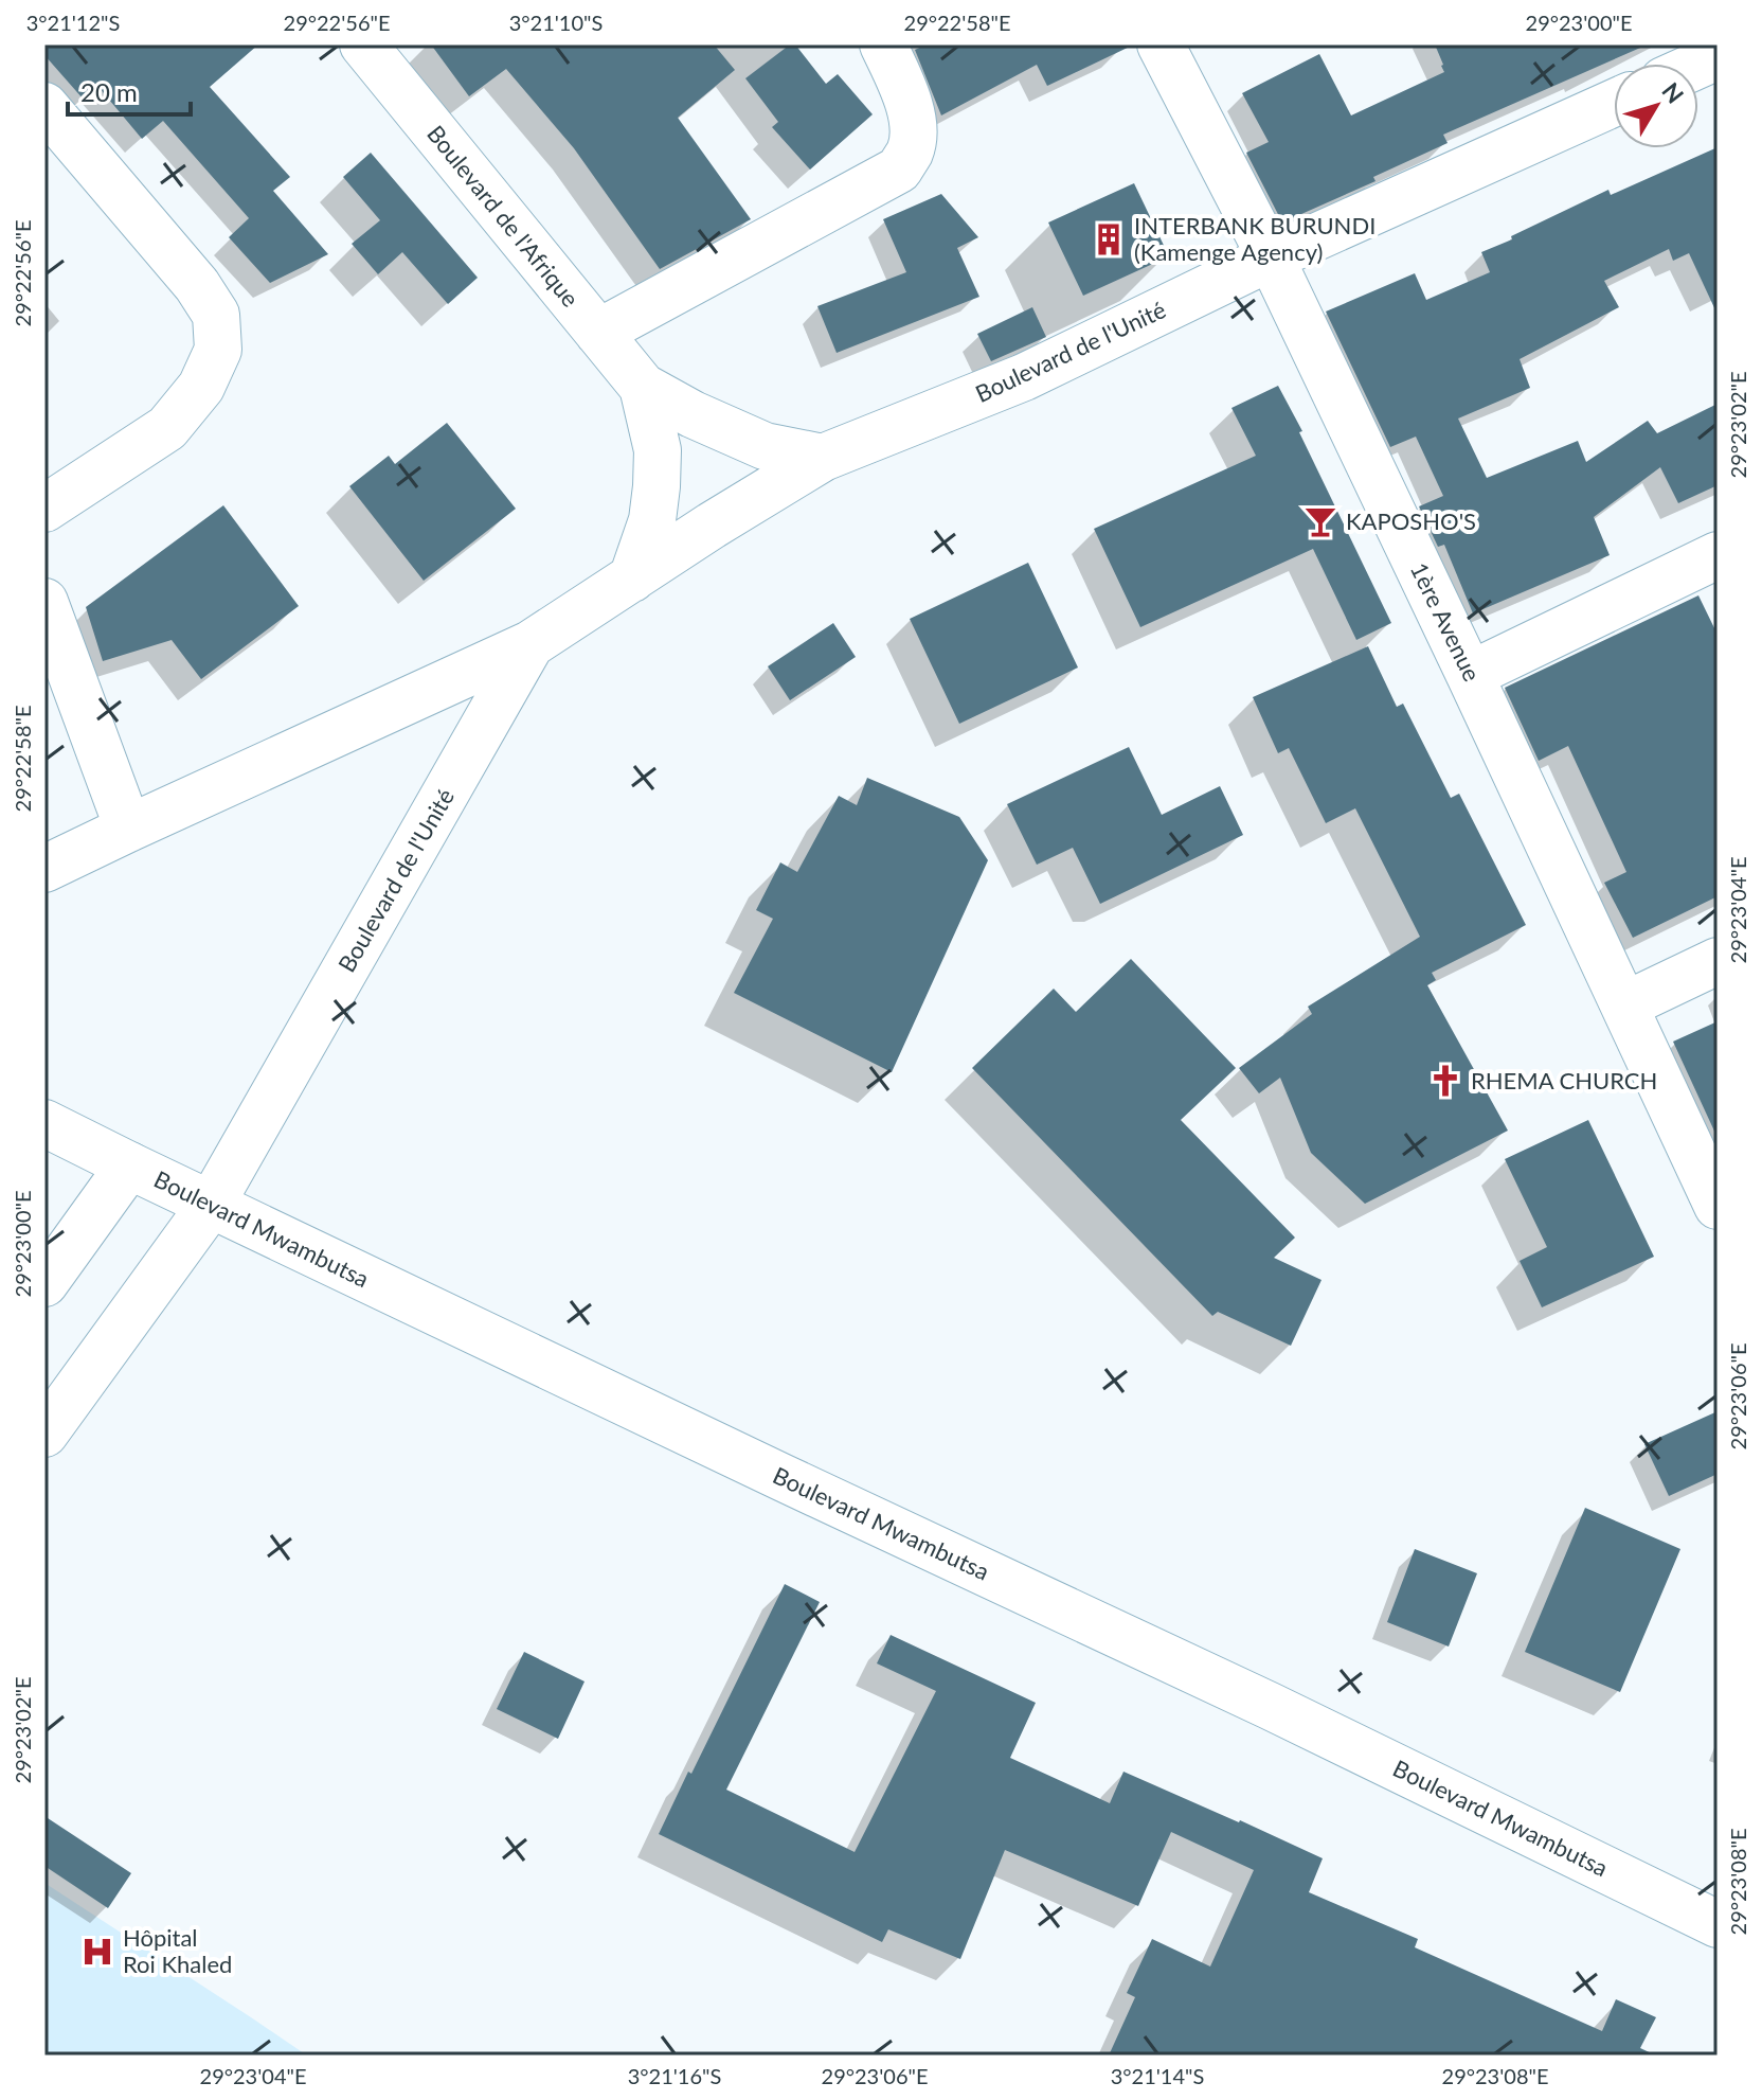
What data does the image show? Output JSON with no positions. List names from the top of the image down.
{
  "streets": {
    "main road": [
      "Boulevard de l'Afrique",
      "Boulevard de l'Unité",
      "1ère Avenue",
      "Boulevard Mwambutsa"
    ]
  },
  "crossings": [
    ["Boulevard de l'Afrique", "Boulevard de l'Unité"],
    ["Boulevard de l'Unité", "1ère Avenue"],
    ["Boulevard de l'Unité", "Boulevard Mwambutsa"]
  ],
  "places": {
    "building": ["INTERBANK BURUNDI (Kamenge Agency)"],
    "bar": ["KAPOSHO'S"],
    "church": ["RHEMA CHURCH"],
    "hospital": ["Hôpital Roi Khaled"]
  },
  "scale_bar": "20 m",
  "north": "top right",
  "coordinates": [
    "3°21'12\"S",
    "29°22'56\"E",
    "3°21'10\"S",
    "29°22'58\"E",
    "29°23'00\"E",
    "29°23'02\"E",
    "29°23'04\"E",
    "29°23'06\"E",
    "29°23'08\"E",
    "3°21'16\"S",
    "3°21'14\"S"
  ]
}
